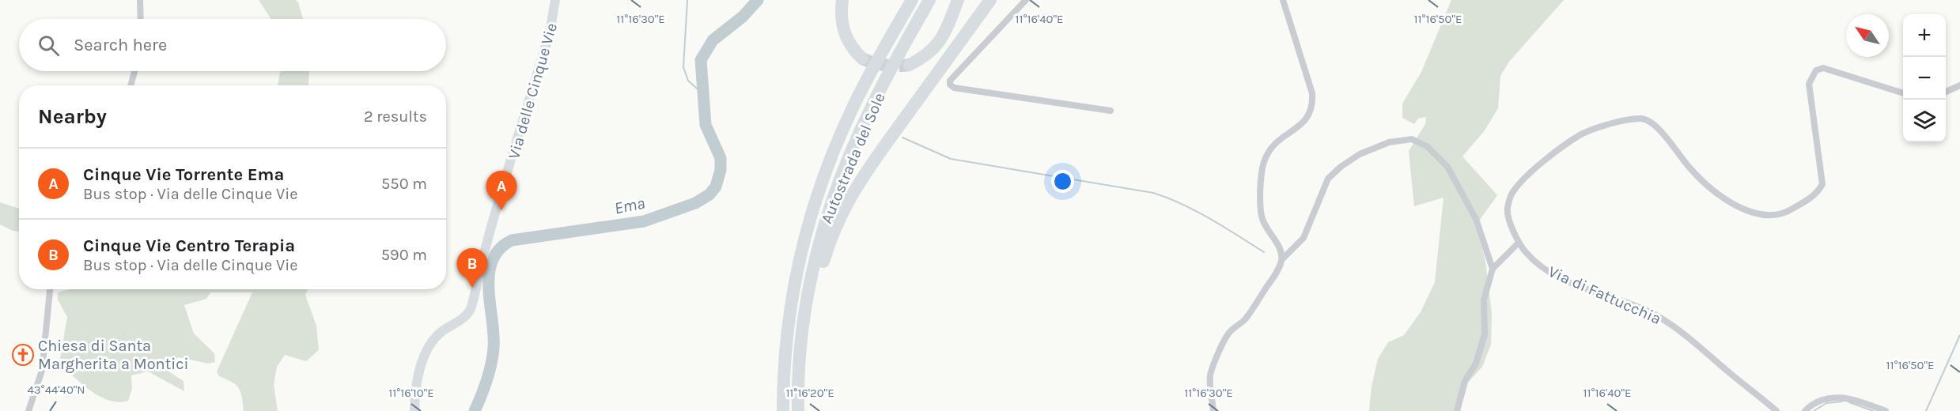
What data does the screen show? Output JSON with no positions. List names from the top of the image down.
{
  "streets": {
    "highway": ["Autostrada del Sole"],
    "street": ["Via delle Cinque Vie", "Via di Fattucchia"]
  },
  "water": ["Ema"],
  "places": {
    "church": ["Chiesa di Santa Margherita a Montici"]
  },
  "north": "top left",
  "page": {
    "map_buttons": ["+", "−"],
    "search": "Search here",
    "heading": ["Nearby", "2 results"],
    "list": [
      {
        "mark": "A",
        "name": "Cinque Vie Torrente Ema",
        "note": "Bus stop · Via delle Cinque Vie",
        "value": "550 m"
      },
      {
        "mark": "B",
        "name": "Cinque Vie Centro Terapia",
        "note": "Bus stop · Via delle Cinque Vie",
        "value": "590 m"
      }
    ],
    "pins": ["A", "B"]
  },
  "coordinates": [
    "11°16'30\"E",
    "11°16'40\"E",
    "11°16'50\"E",
    "43°44'40\"N",
    "11°16'10\"E",
    "11°16'20\"E"
  ]
}
